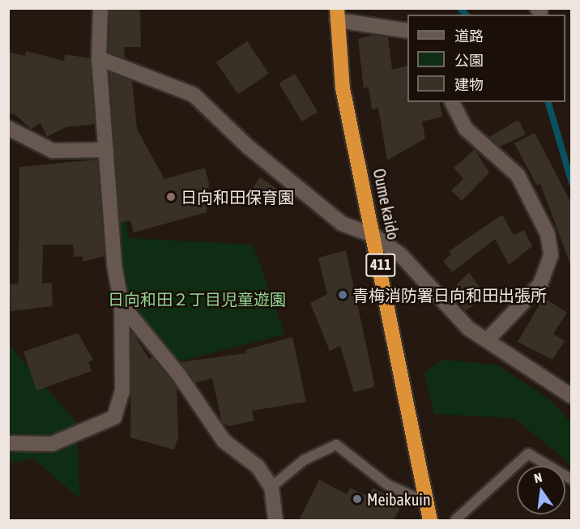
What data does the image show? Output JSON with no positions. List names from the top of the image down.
{
  "streets": {
    "highway": ["Oume kaido", "411"]
  },
  "parks": ["日向和田２丁目児童遊園"],
  "places": ["日向和田保育園", "青梅消防署日向和田出張所", "Meibakuin"],
  "legend": ["道路", "公園", "建物"],
  "north": "top"
}
